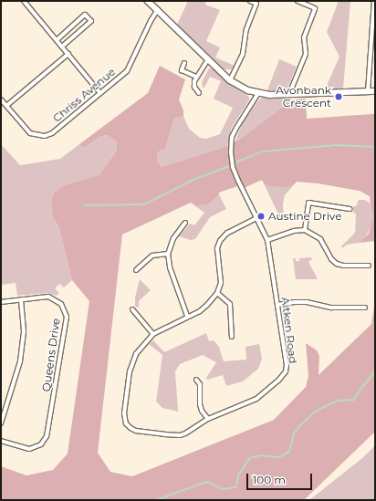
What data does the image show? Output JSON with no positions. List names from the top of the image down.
{
  "streets": {
    "street": ["Chriss Avenue", "Aitken Road", "Queens Drive"]
  },
  "places": ["Avonbank Crescent", "Austine Drive"],
  "scale_bar": "100 m"
}
